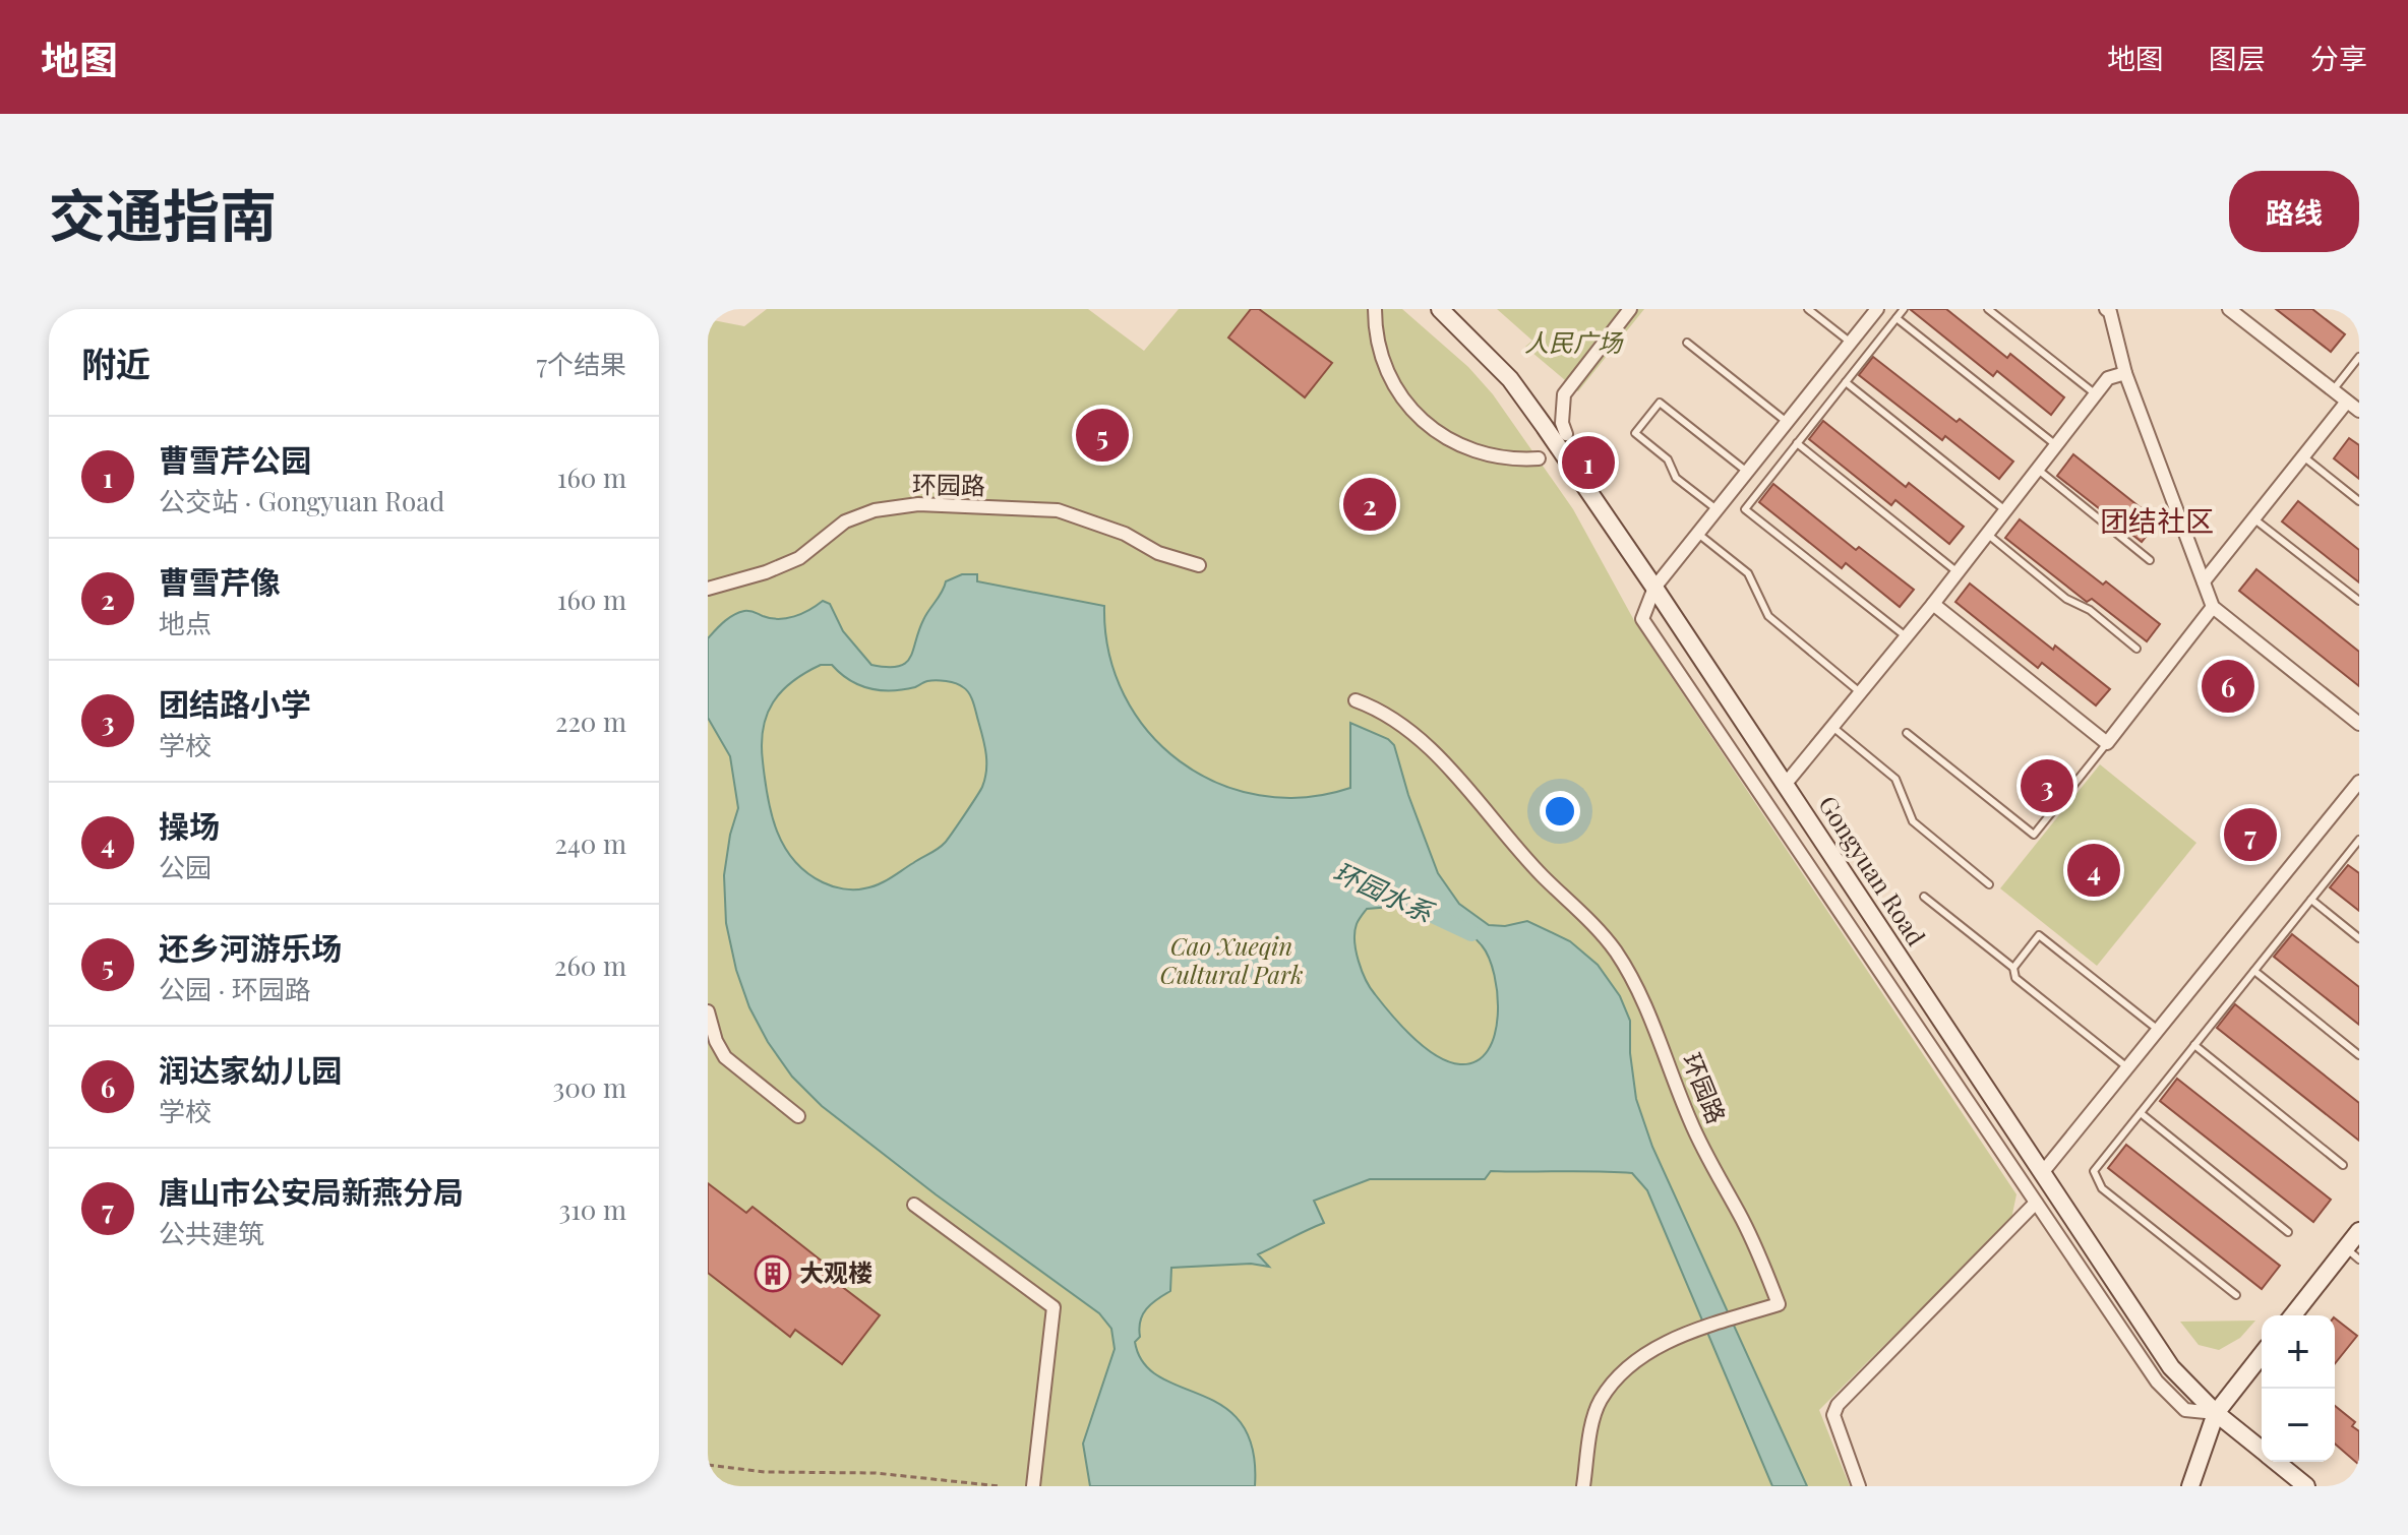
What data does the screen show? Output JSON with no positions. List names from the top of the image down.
{
  "streets": {
    "main road": ["Gongyuan Road"],
    "street": ["环园路"]
  },
  "districts": ["团结社区"],
  "water": ["环园水系"],
  "parks": ["人民广场", "Cao Xueqin Cultural Park"],
  "places": {
    "building": ["大观楼"]
  },
  "page": {
    "header": "地图",
    "nav": ["地图", "图层", "分享"],
    "title": "交通指南",
    "buttons": "路线",
    "heading": ["附近", "7个结果"],
    "pins": [
      "5",
      "1",
      "2",
      "6",
      "3",
      "7",
      "4"
    ],
    "list": [
      {
        "mark": "1",
        "name": "曹雪芹公园",
        "note": "公交站 · Gongyuan Road",
        "value": "160 m"
      },
      {
        "mark": "2",
        "name": "曹雪芹像",
        "note": "地点",
        "value": "160 m"
      },
      {
        "mark": "3",
        "name": "团结路小学",
        "note": "学校",
        "value": "220 m"
      },
      {
        "mark": "4",
        "name": "操场",
        "note": "公园",
        "value": "240 m"
      },
      {
        "mark": "5",
        "name": "还乡河游乐场",
        "note": "公园 · 环园路",
        "value": "260 m"
      },
      {
        "mark": "6",
        "name": "润达家幼儿园",
        "note": "学校",
        "value": "300 m"
      },
      {
        "mark": "7",
        "name": "唐山市公安局新燕分局",
        "note": "公共建筑",
        "value": "310 m"
      }
    ],
    "map_buttons": ["+", "−"]
  }
}
